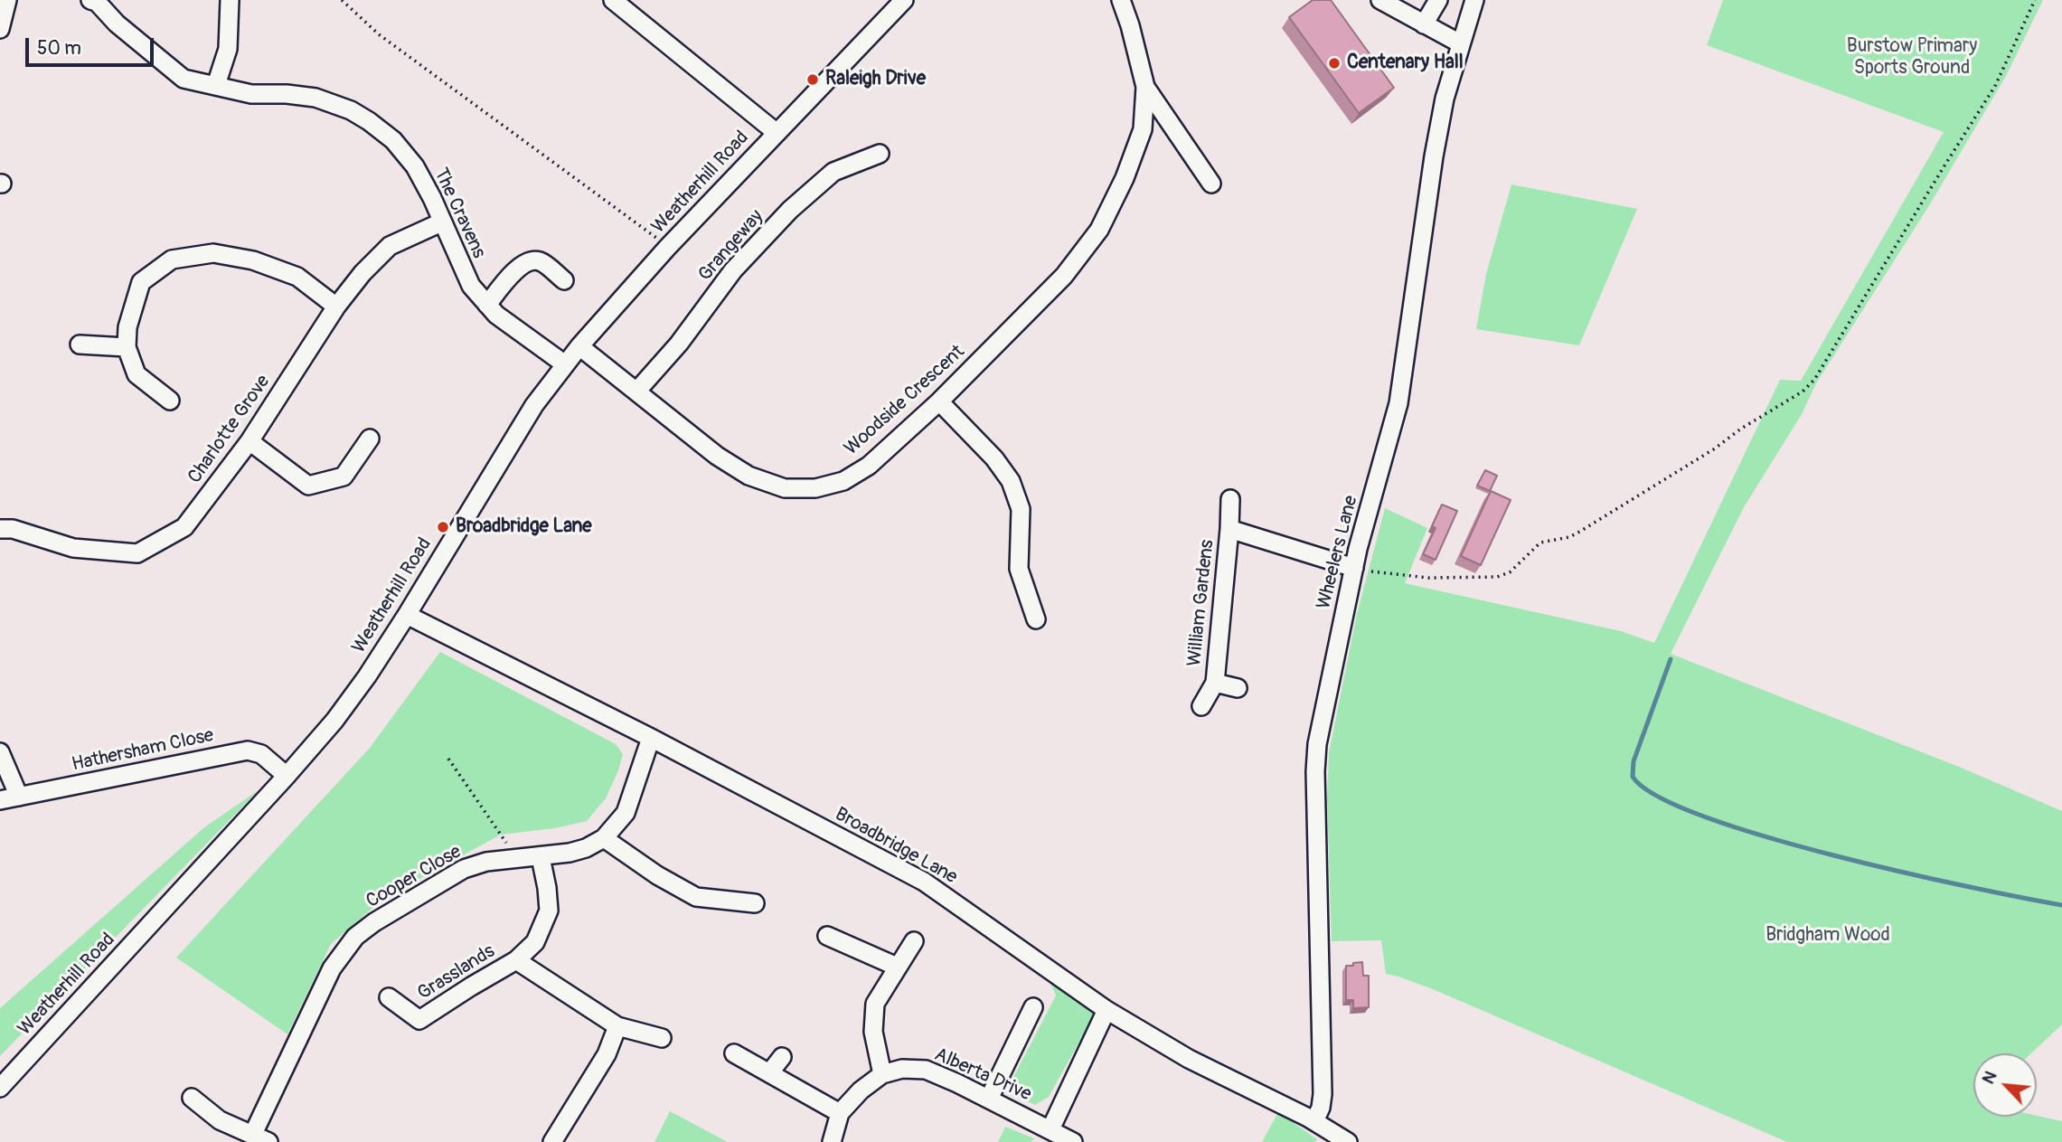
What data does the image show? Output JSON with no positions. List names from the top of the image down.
{
  "streets": {
    "street": [
      "Weatherhill Road",
      "The Cravens",
      "Grangeway",
      "Woodside Crescent",
      "Charlotte Grove",
      "Wheelers Lane",
      "William Gardens",
      "Hathersham Close",
      "Broadbridge Lane",
      "Cooper Close",
      "Grasslands",
      "Alberta Drive"
    ]
  },
  "crossings": [
    ["Weatherhill Road", "The Cravens"],
    ["Weatherhill Road", "Woodside Crescent"],
    ["Weatherhill Road", "Hathersham Close"],
    ["Weatherhill Road", "Broadbridge Lane"],
    ["The Cravens", "Charlotte Grove"],
    ["Grangeway", "Woodside Crescent"],
    ["Wheelers Lane", "William Gardens"],
    ["Wheelers Lane", "Broadbridge Lane"],
    ["Broadbridge Lane", "Cooper Close"],
    ["Cooper Close", "Grasslands"]
  ],
  "parks": ["Burstow Primary Sports Ground", "Bridgham Wood"],
  "places": ["Centenary Hall", "Raleigh Drive", "Broadbridge Lane"],
  "scale_bar": "50 m",
  "north": "top left"
}
